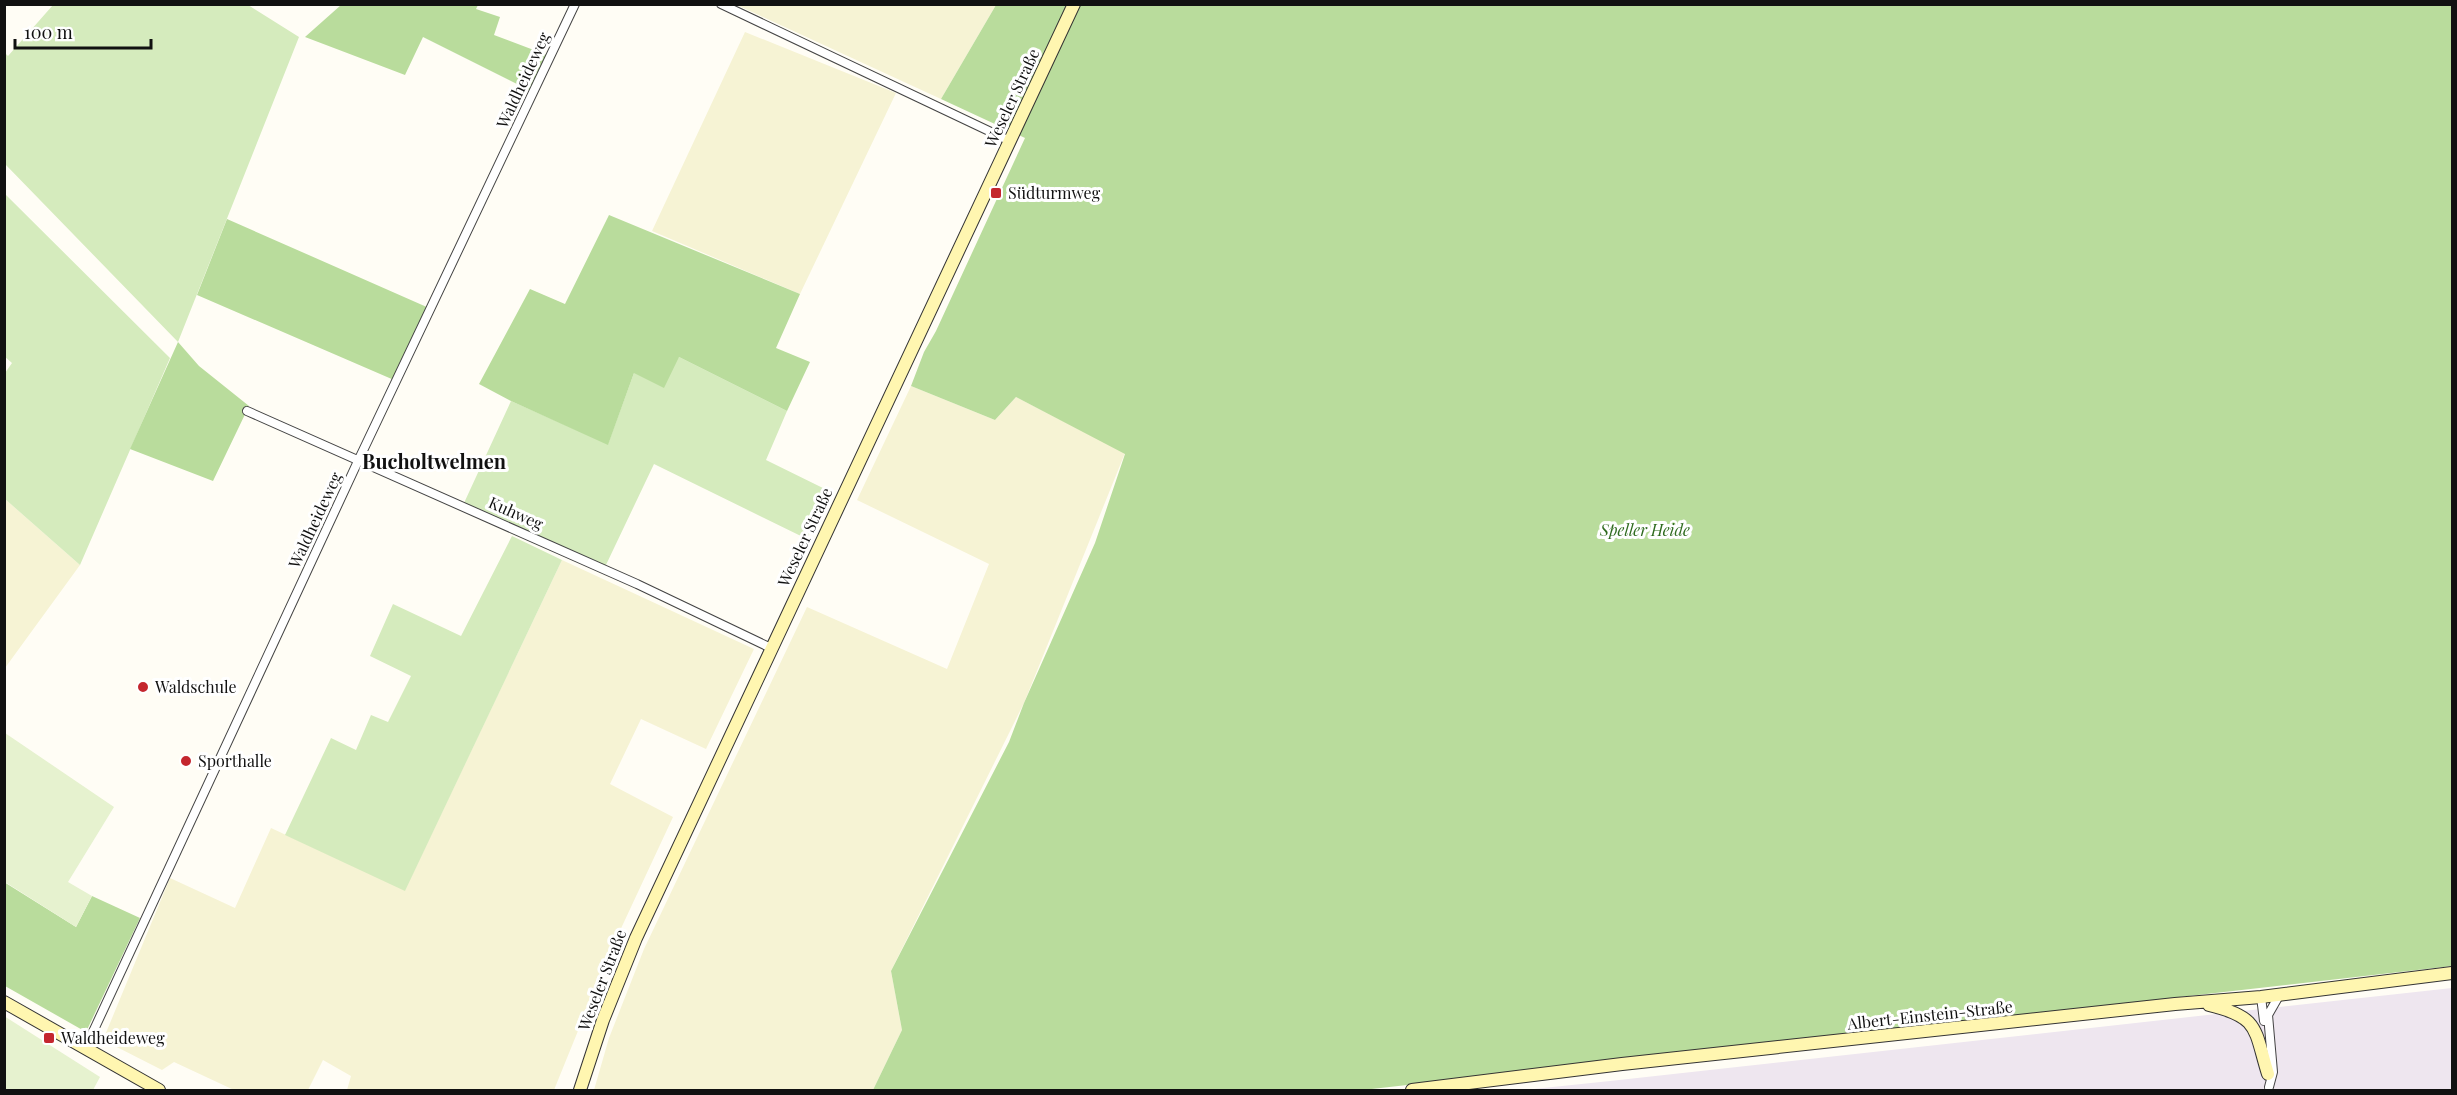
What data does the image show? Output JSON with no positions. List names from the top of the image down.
{
  "streets": {
    "main road": ["Weseler Straße", "Albert-Einstein-Straße"],
    "street": ["Waldheideweg", "Kuhweg"]
  },
  "crossings": [
    ["Waldheideweg", "Kuhweg"],
    ["Weseler Straße", "Kuhweg"]
  ],
  "districts": ["Bucholtwelmen"],
  "parks": ["Speller Heide"],
  "places": {
    "transit": ["Südturmweg", "Waldheideweg"],
    "other": ["Waldschule", "Sporthalle"]
  },
  "scale_bar": "100 m"
}
